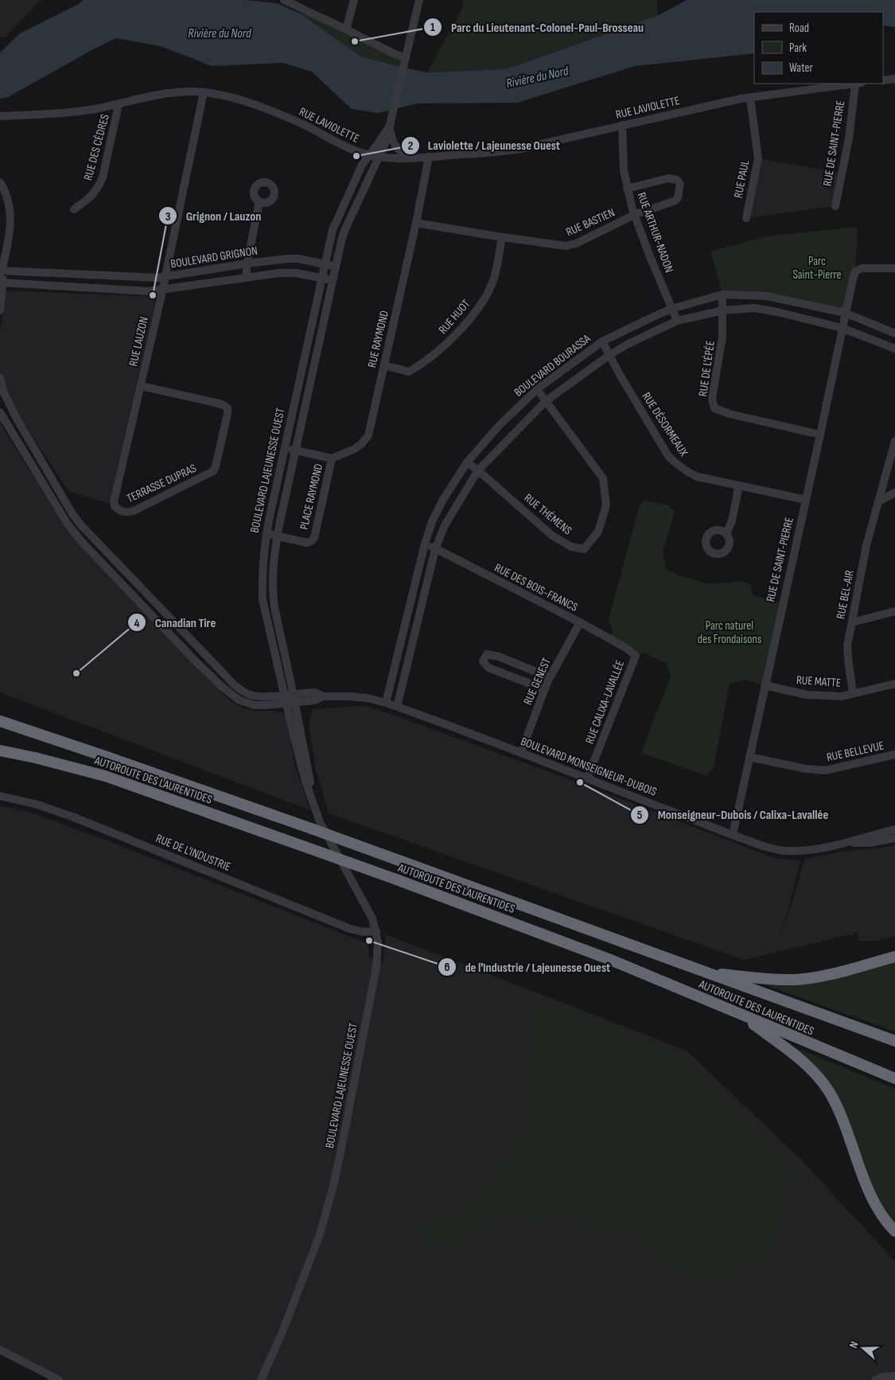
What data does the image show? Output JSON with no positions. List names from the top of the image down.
{
  "streets": {
    "highway": ["AUTOROUTE DES LAURENTIDES"],
    "street": [
      "RUE LAVIOLETTE",
      "RUE DE SAINT-PIERRE",
      "RUE DES CÈDRES",
      "RUE PAUL",
      "RUE BASTIEN",
      "RUE ARTHUR-NADON",
      "BOULEVARD GRIGNON",
      "RUE HUOT",
      "RUE RAYMOND",
      "RUE LAUZON",
      "BOULEVARD BOURASSA",
      "RUE DE L'ÉPÉE",
      "RUE DÉSORMEAUX",
      "BOULEVARD LAJEUNESSE OUEST",
      "TERRASSE DUPRAS",
      "PLACE RAYMOND",
      "RUE THÉMENS",
      "RUE DES BOIS-FRANCS",
      "RUE BEL-AIR",
      "RUE GENEST",
      "RUE MATTE",
      "RUE CALIXA-LAVALLÉE",
      "RUE BELLEVUE",
      "BOULEVARD MONSEIGNEUR-DUBOIS",
      "RUE DE L'INDUSTRIE"
    ]
  },
  "crossings": [
    ["RUE LAVIOLETTE", "RUE DES CÈDRES"],
    ["RUE LAVIOLETTE", "RUE PAUL"],
    ["RUE LAVIOLETTE", "RUE ARTHUR-NADON"],
    ["RUE LAVIOLETTE", "RUE RAYMOND"],
    ["RUE LAVIOLETTE", "RUE LAUZON"],
    ["RUE LAVIOLETTE", "BOULEVARD LAJEUNESSE OUEST"],
    ["RUE DE SAINT-PIERRE", "BOULEVARD BOURASSA"],
    ["RUE DE SAINT-PIERRE", "RUE DE L'ÉPÉE"],
    ["RUE DE SAINT-PIERRE", "RUE DÉSORMEAUX"],
    ["RUE DE SAINT-PIERRE", "RUE MATTE"],
    ["RUE DE SAINT-PIERRE", "RUE BELLEVUE"],
    ["RUE DE SAINT-PIERRE", "BOULEVARD MONSEIGNEUR-DUBOIS"],
    ["RUE BASTIEN", "RUE ARTHUR-NADON"],
    ["RUE BASTIEN", "RUE HUOT"],
    ["RUE BASTIEN", "RUE RAYMOND"],
    ["RUE ARTHUR-NADON", "BOULEVARD BOURASSA"],
    ["BOULEVARD GRIGNON", "RUE LAUZON"],
    ["BOULEVARD GRIGNON", "BOULEVARD LAJEUNESSE OUEST"],
    ["RUE HUOT", "RUE RAYMOND"],
    ["RUE RAYMOND", "PLACE RAYMOND"],
    ["RUE LAUZON", "TERRASSE DUPRAS"],
    ["BOULEVARD BOURASSA", "RUE DE L'ÉPÉE"],
    ["BOULEVARD BOURASSA", "RUE DÉSORMEAUX"],
    ["BOULEVARD BOURASSA", "RUE THÉMENS"],
    ["BOULEVARD BOURASSA", "RUE DES BOIS-FRANCS"],
    ["BOULEVARD BOURASSA", "BOULEVARD MONSEIGNEUR-DUBOIS"],
    ["BOULEVARD LAJEUNESSE OUEST", "PLACE RAYMOND"],
    ["BOULEVARD LAJEUNESSE OUEST", "BOULEVARD MONSEIGNEUR-DUBOIS"],
    ["BOULEVARD LAJEUNESSE OUEST", "RUE DE L'INDUSTRIE"],
    ["RUE DES BOIS-FRANCS", "RUE GENEST"],
    ["RUE DES BOIS-FRANCS", "RUE CALIXA-LAVALLÉE"],
    ["RUE BEL-AIR", "RUE MATTE"],
    ["RUE GENEST", "BOULEVARD MONSEIGNEUR-DUBOIS"],
    ["RUE CALIXA-LAVALLÉE", "BOULEVARD MONSEIGNEUR-DUBOIS"]
  ],
  "water": ["Rivière du Nord"],
  "parks": ["Parc Saint-Pierre", "Parc naturel des Frondaisons"],
  "places": [
    "Parc du Lieutenant-Colonel-Paul-Brosseau",
    "Laviolette / Lajeunesse Ouest",
    "Grignon / Lauzon",
    "Canadian Tire",
    "Monseigneur-Dubois / Calixa-Lavallée",
    "de l'Industrie / Lajeunesse Ouest"
  ],
  "legend": ["Road", "Park", "Water"],
  "north": "left"
}
